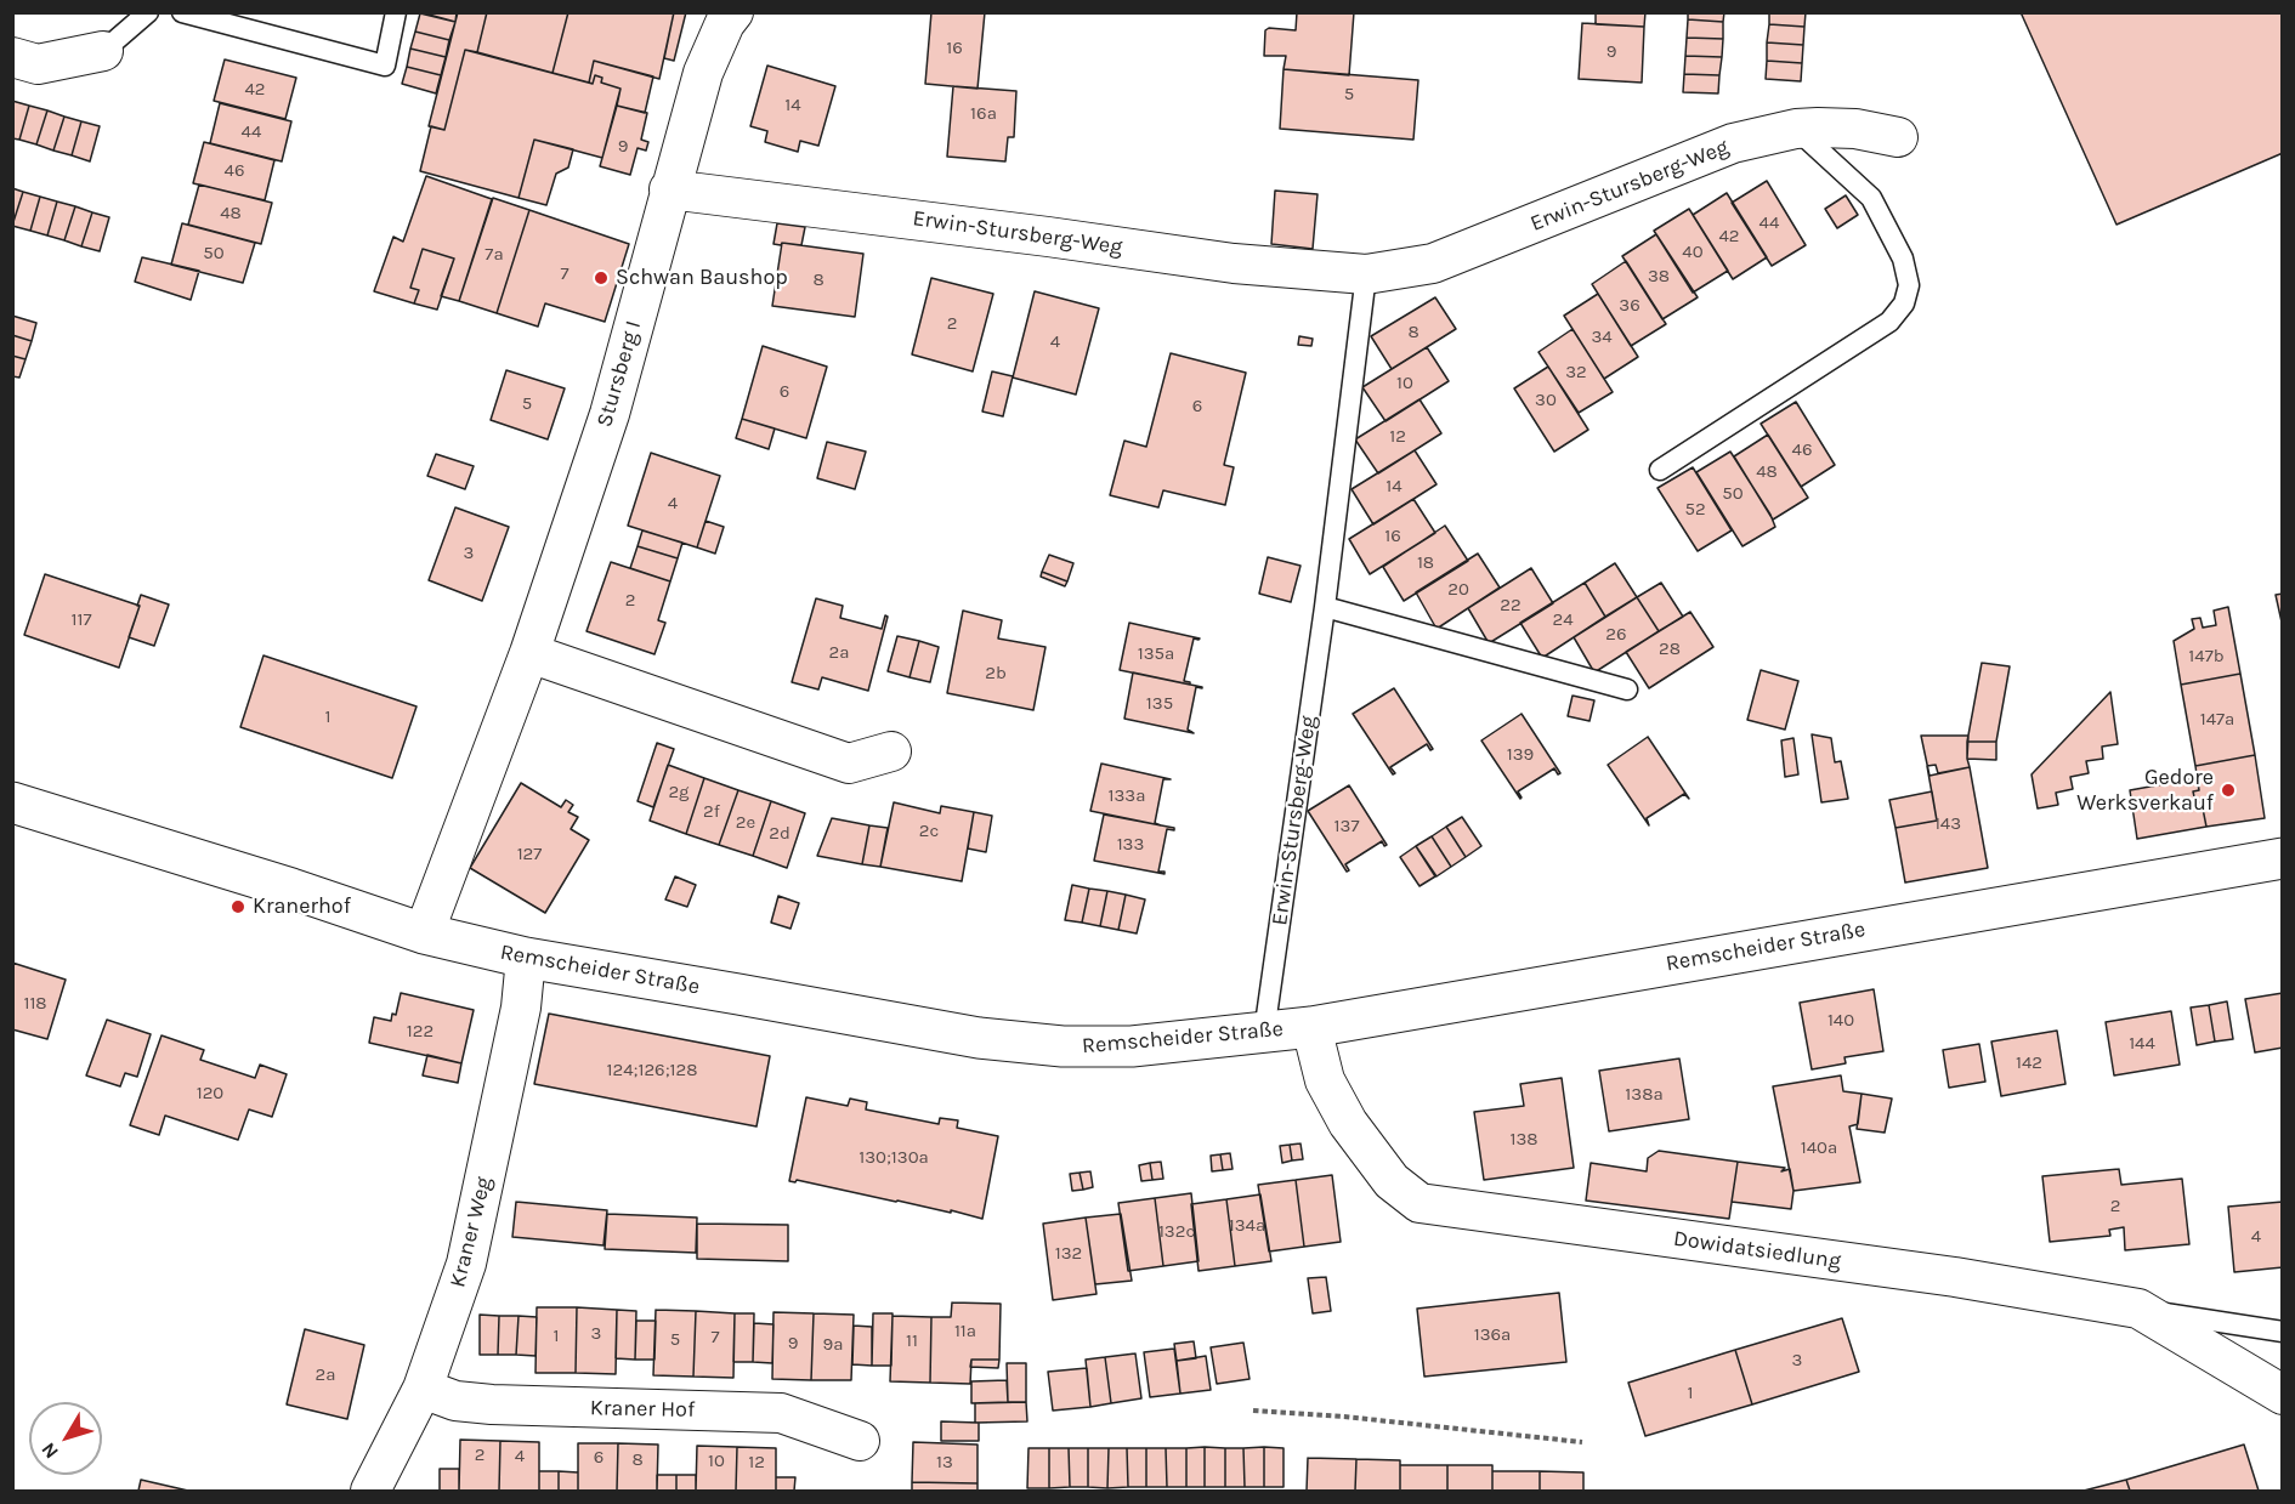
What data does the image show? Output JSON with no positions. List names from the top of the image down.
{
  "streets": {
    "main road": ["Remscheider Straße"],
    "street": [
      "Erwin-Stursberg-Weg",
      "Stursberg I",
      "Kraner Weg",
      "Dowidatsiedlung",
      "Kraner Hof"
    ]
  },
  "crossings": [
    ["Erwin-Stursberg-Weg", "Stursberg I"],
    ["Erwin-Stursberg-Weg", "Remscheider Straße"],
    ["Stursberg I", "Remscheider Straße"],
    ["Remscheider Straße", "Kraner Weg"],
    ["Remscheider Straße", "Dowidatsiedlung"],
    ["Kraner Weg", "Kraner Hof"]
  ],
  "places": ["Schwan Baushop", "Gedore Werksverkauf", "Kranerhof"],
  "house_numbers": [
    "16",
    "9",
    "42",
    "5",
    "14",
    "16a",
    "44",
    "9",
    "46",
    "48",
    "44",
    "42",
    "40",
    "50",
    "7a",
    "7",
    "38",
    "8",
    "36",
    "2",
    "8",
    "34",
    "4",
    "32",
    "10",
    "6",
    "30",
    "5",
    "6",
    "12",
    "46",
    "48",
    "14",
    "50",
    "4",
    "52",
    "16",
    "3",
    "18",
    "20",
    "2",
    "22",
    "117",
    "24",
    "26",
    "28",
    "2a",
    "135a",
    "147b",
    "2b",
    "135",
    "1",
    "147a",
    "139",
    "2g",
    "133a",
    "2f",
    "2e",
    "143",
    "137",
    "2c",
    "2d",
    "133",
    "127",
    "118",
    "140",
    "122",
    "144",
    "142",
    "124;126;128",
    "120",
    "138a",
    "138",
    "140a",
    "130;130a",
    "2",
    "134a",
    "132c",
    "4",
    "132",
    "11a",
    "3",
    "136a",
    "1",
    "7",
    "5",
    "11",
    "9",
    "9a",
    "3",
    "2a",
    "1",
    "2",
    "4",
    "6",
    "8",
    "10",
    "12",
    "13"
  ],
  "north": "bottom left"
}
